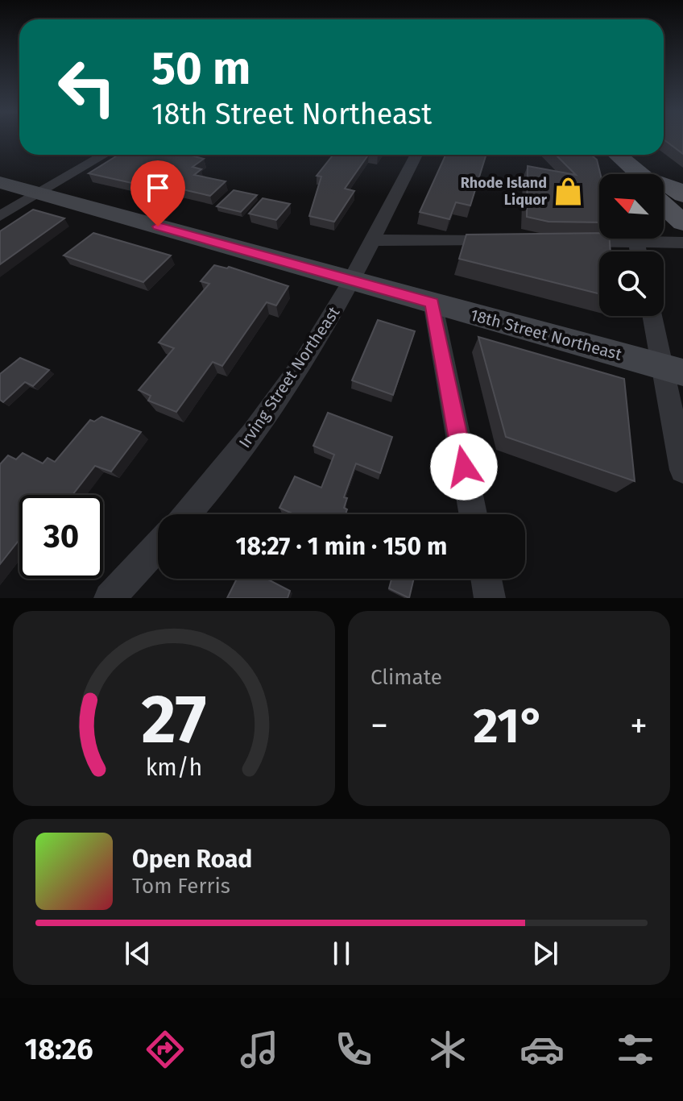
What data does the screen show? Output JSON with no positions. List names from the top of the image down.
{
  "streets": {
    "main road": ["18th Street Northeast"],
    "street": ["Irving Street Northeast"]
  },
  "crossings": [
    ["18th Street Northeast", "Irving Street Northeast"]
  ],
  "places": {
    "shop": ["Rhode Island Liquor"]
  },
  "north": "top left",
  "page": {
    "turn": ["50 m", "18th Street Northeast"],
    "limit": "30",
    "trip": "18:27 · 1 min · 150 m",
    "tile": "Climate",
    "heat": ["−", "21°", "+"],
    "song": ["Open Road", "Tom Ferris"],
    "tabs": "18:26",
    "gauge": ["27", "km/h"]
  }
}
